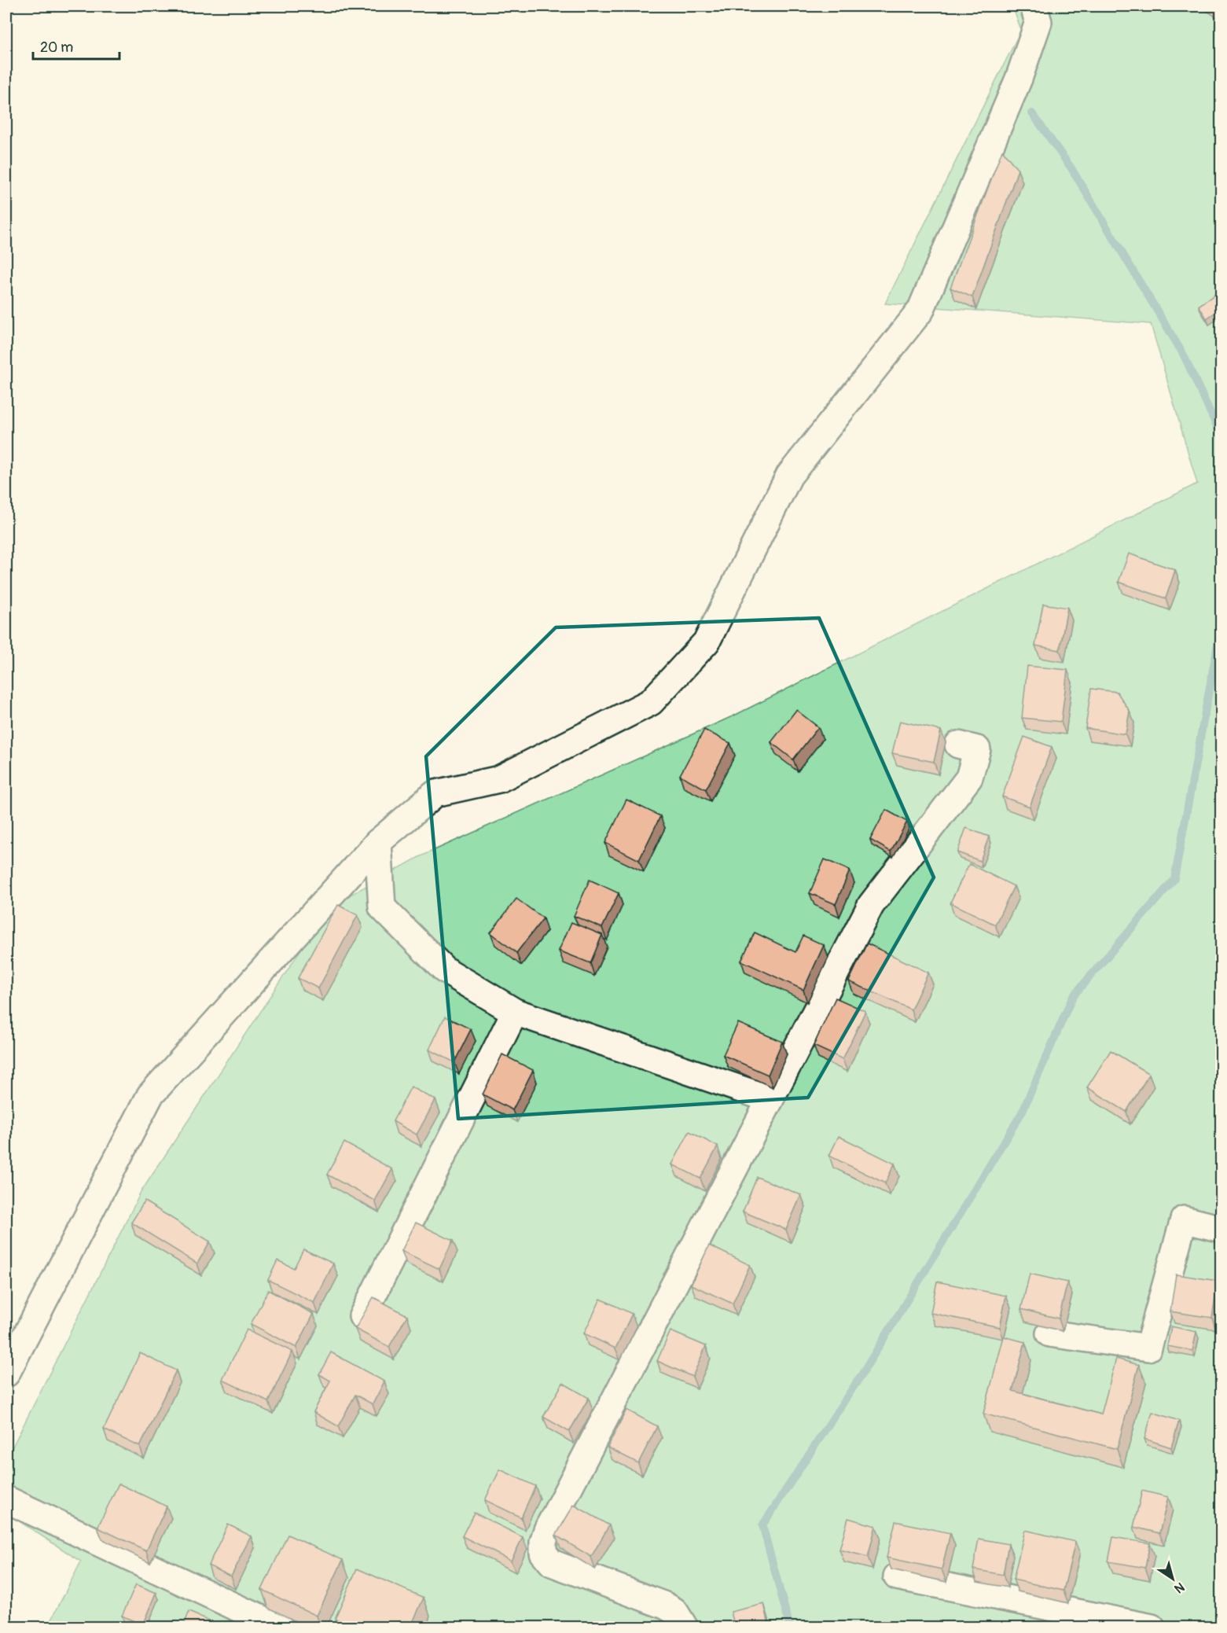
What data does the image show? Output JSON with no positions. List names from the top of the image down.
{
  "scale_bar": "20 m",
  "north": "bottom right"
}
